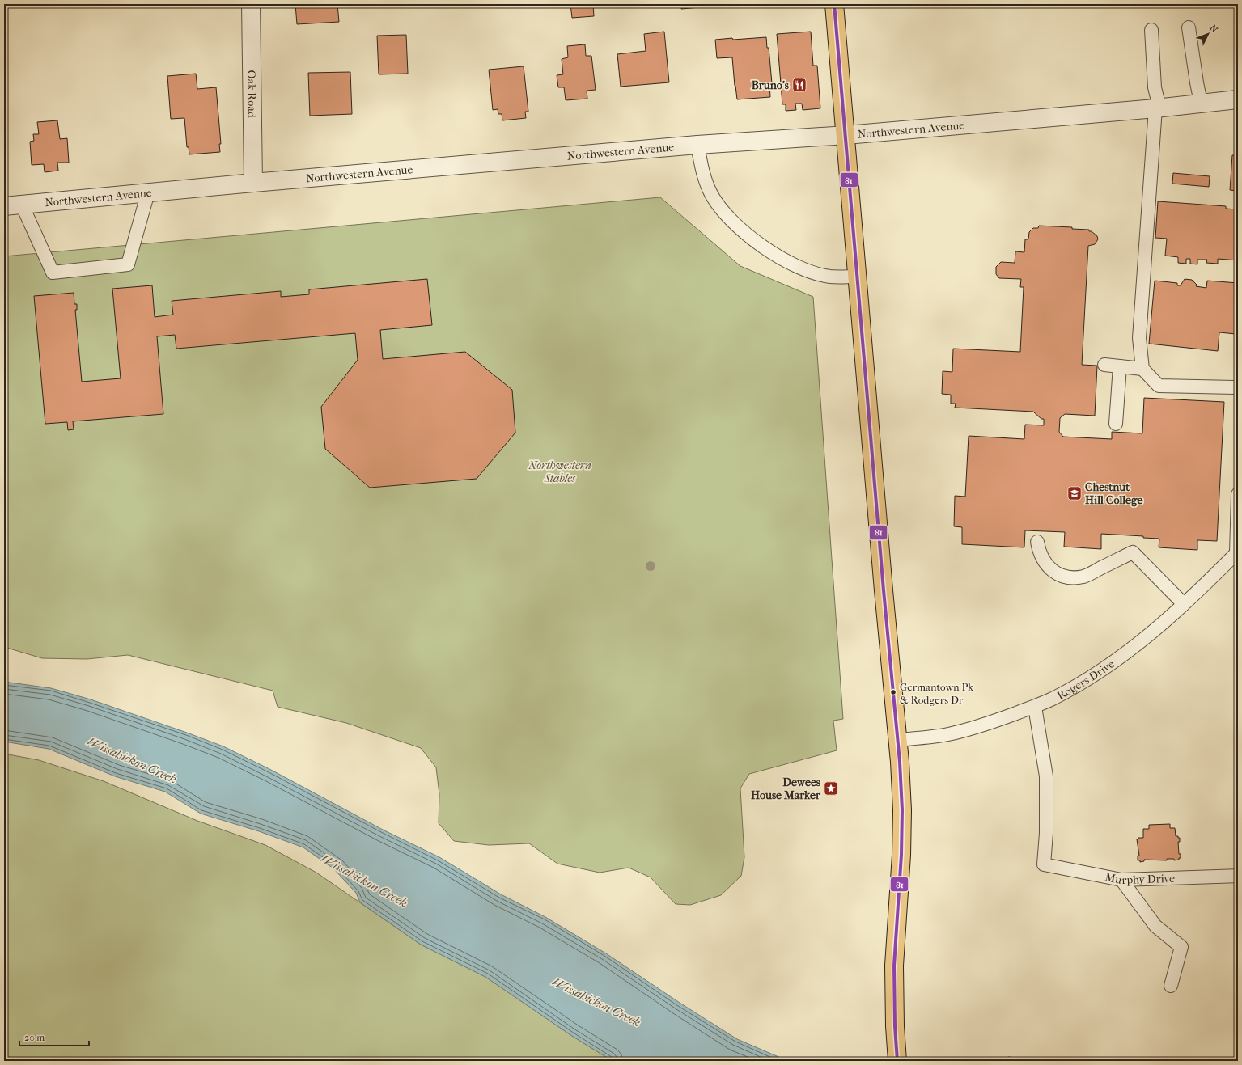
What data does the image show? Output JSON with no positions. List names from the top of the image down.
{
  "streets": {
    "street": ["Oak Road", "Northwestern Avenue"],
    "lane": ["Rogers Drive", "Murphy Drive"]
  },
  "crossings": [
    ["Oak Road", "Northwestern Avenue"],
    ["Rogers Drive", "Murphy Drive"]
  ],
  "water": ["Wissahickon Creek"],
  "parks": ["Northwestern Stables"],
  "places": {
    "restaurant": ["Bruno's"],
    "school or university": ["Chestnut Hill College"],
    "other": ["Germantown Pk & Rodgers Dr"],
    "place": ["Dewees House Marker"]
  },
  "lines": ["transit line 81"],
  "scale_bar": "20 m",
  "north": "top right"
}
